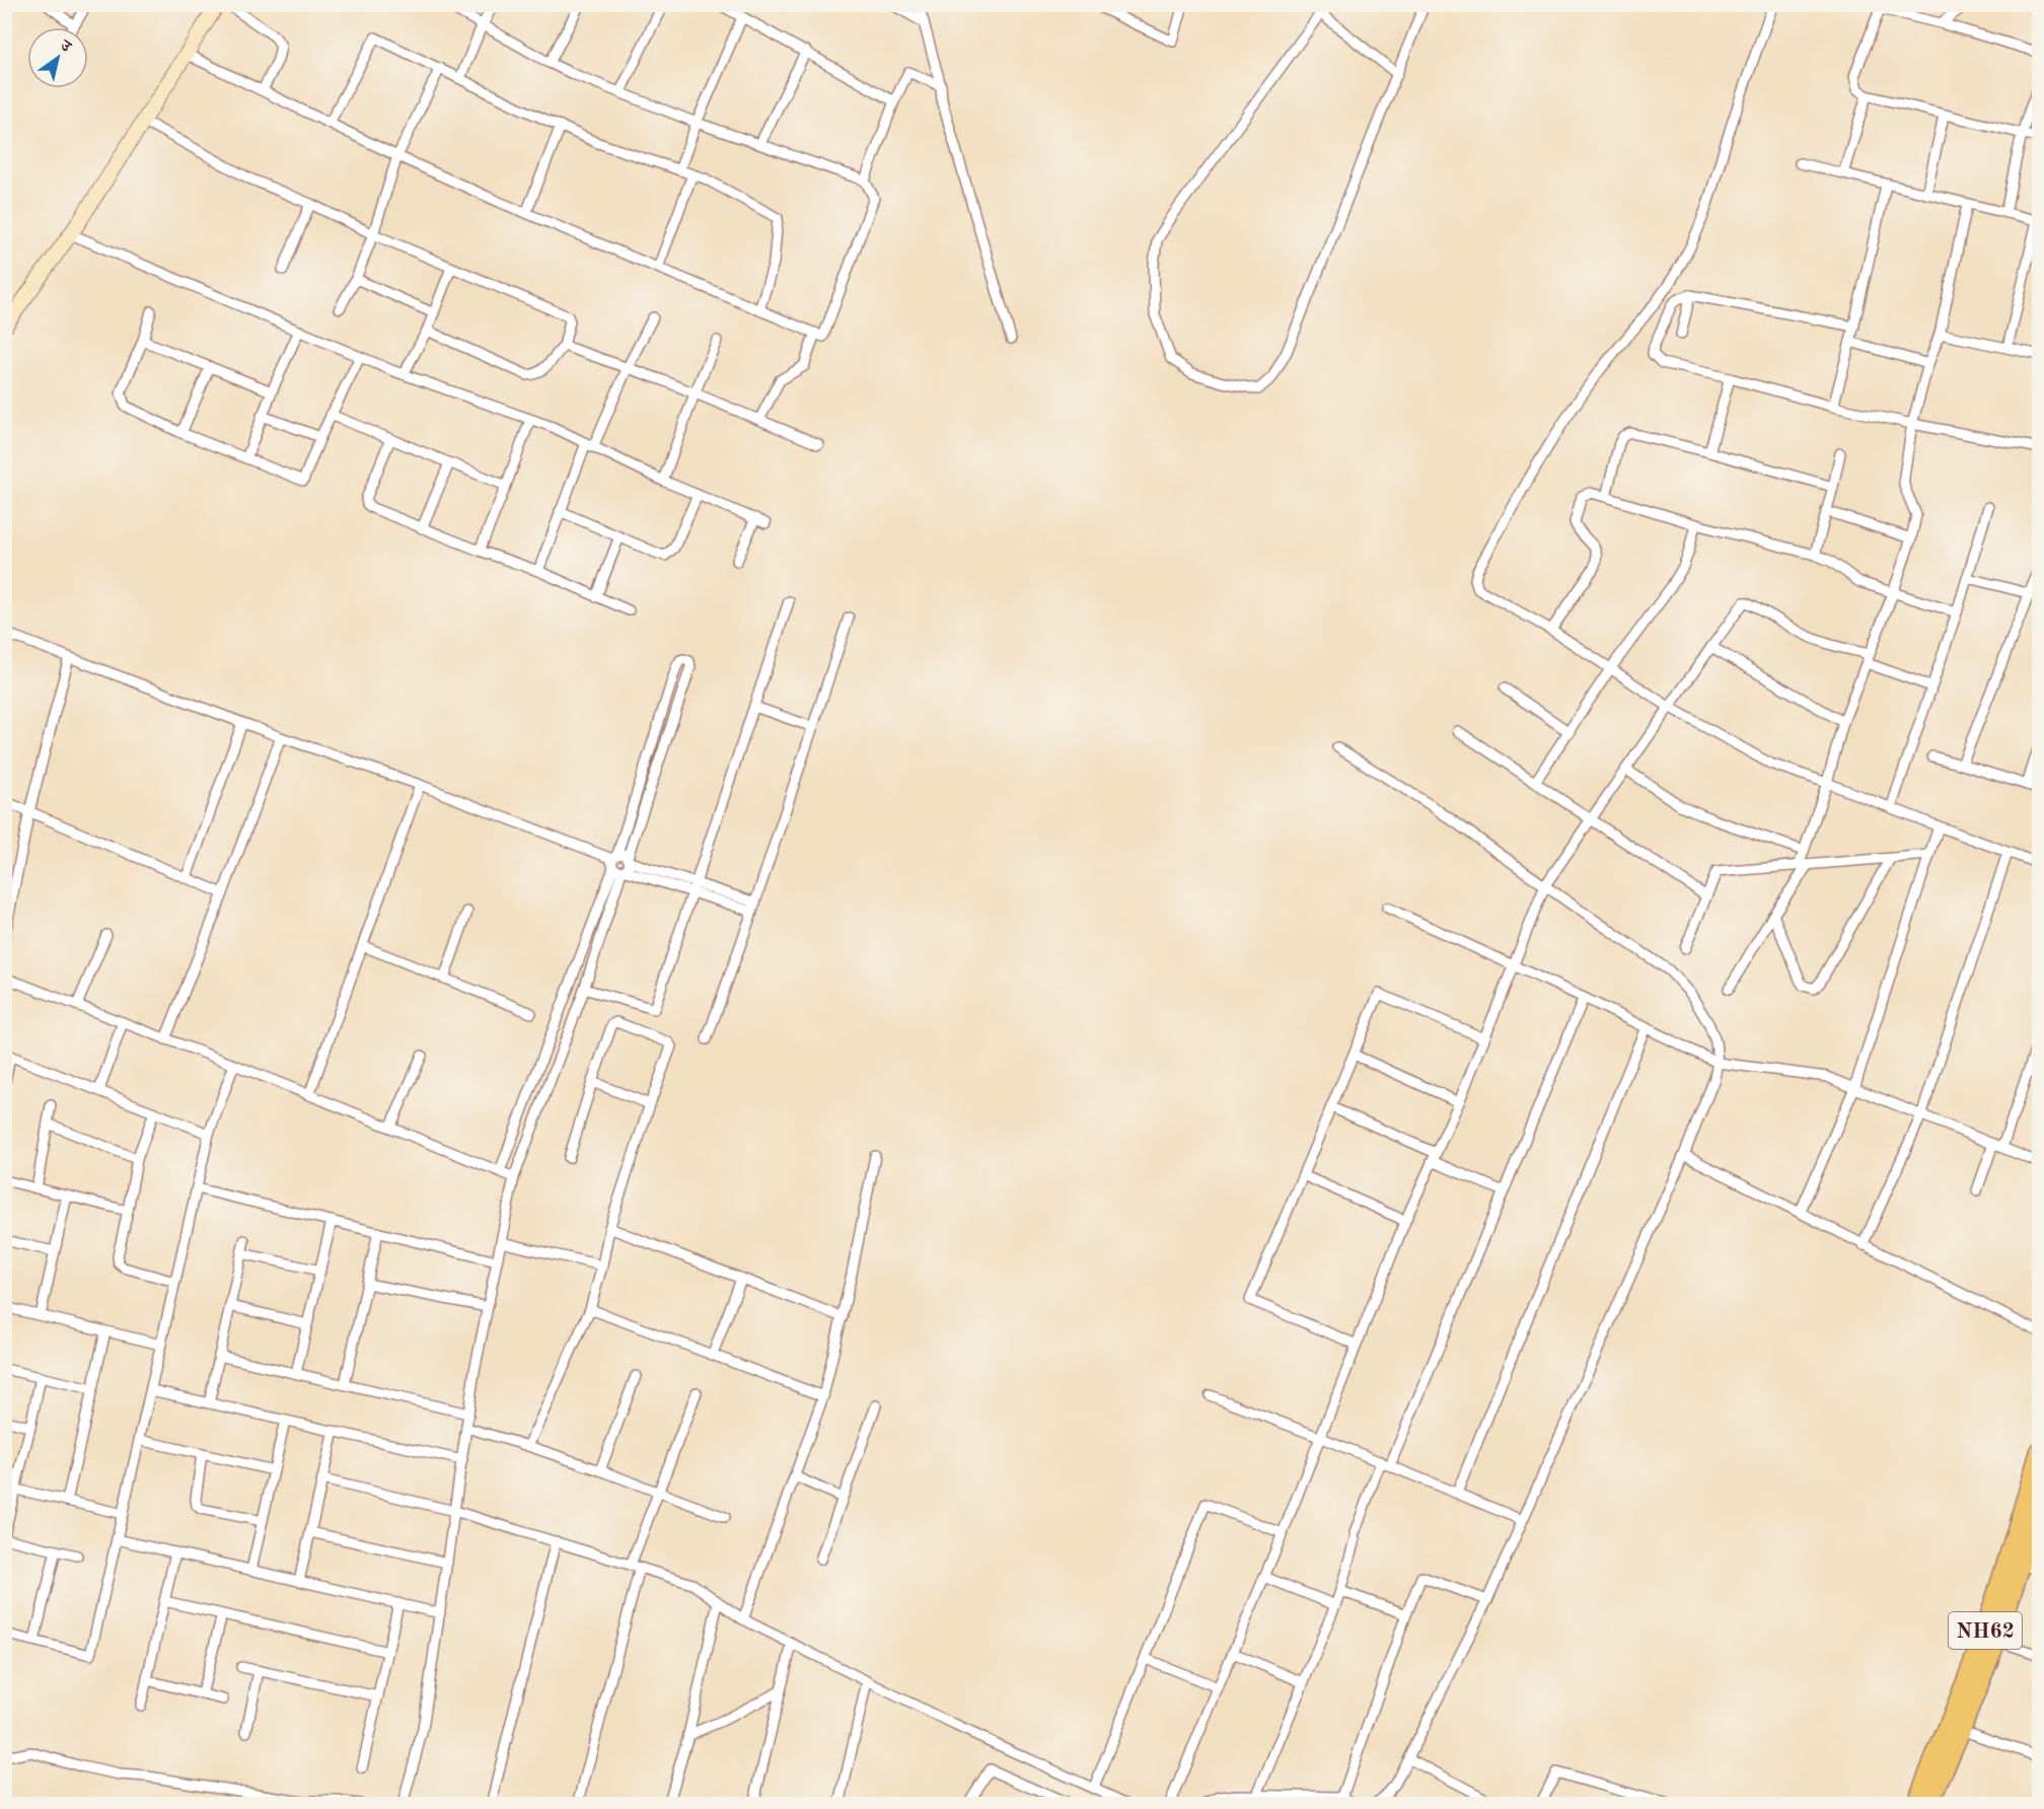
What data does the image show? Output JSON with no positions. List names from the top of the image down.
{
  "streets": {
    "highway": ["NH62"]
  },
  "north": "top right"
}
